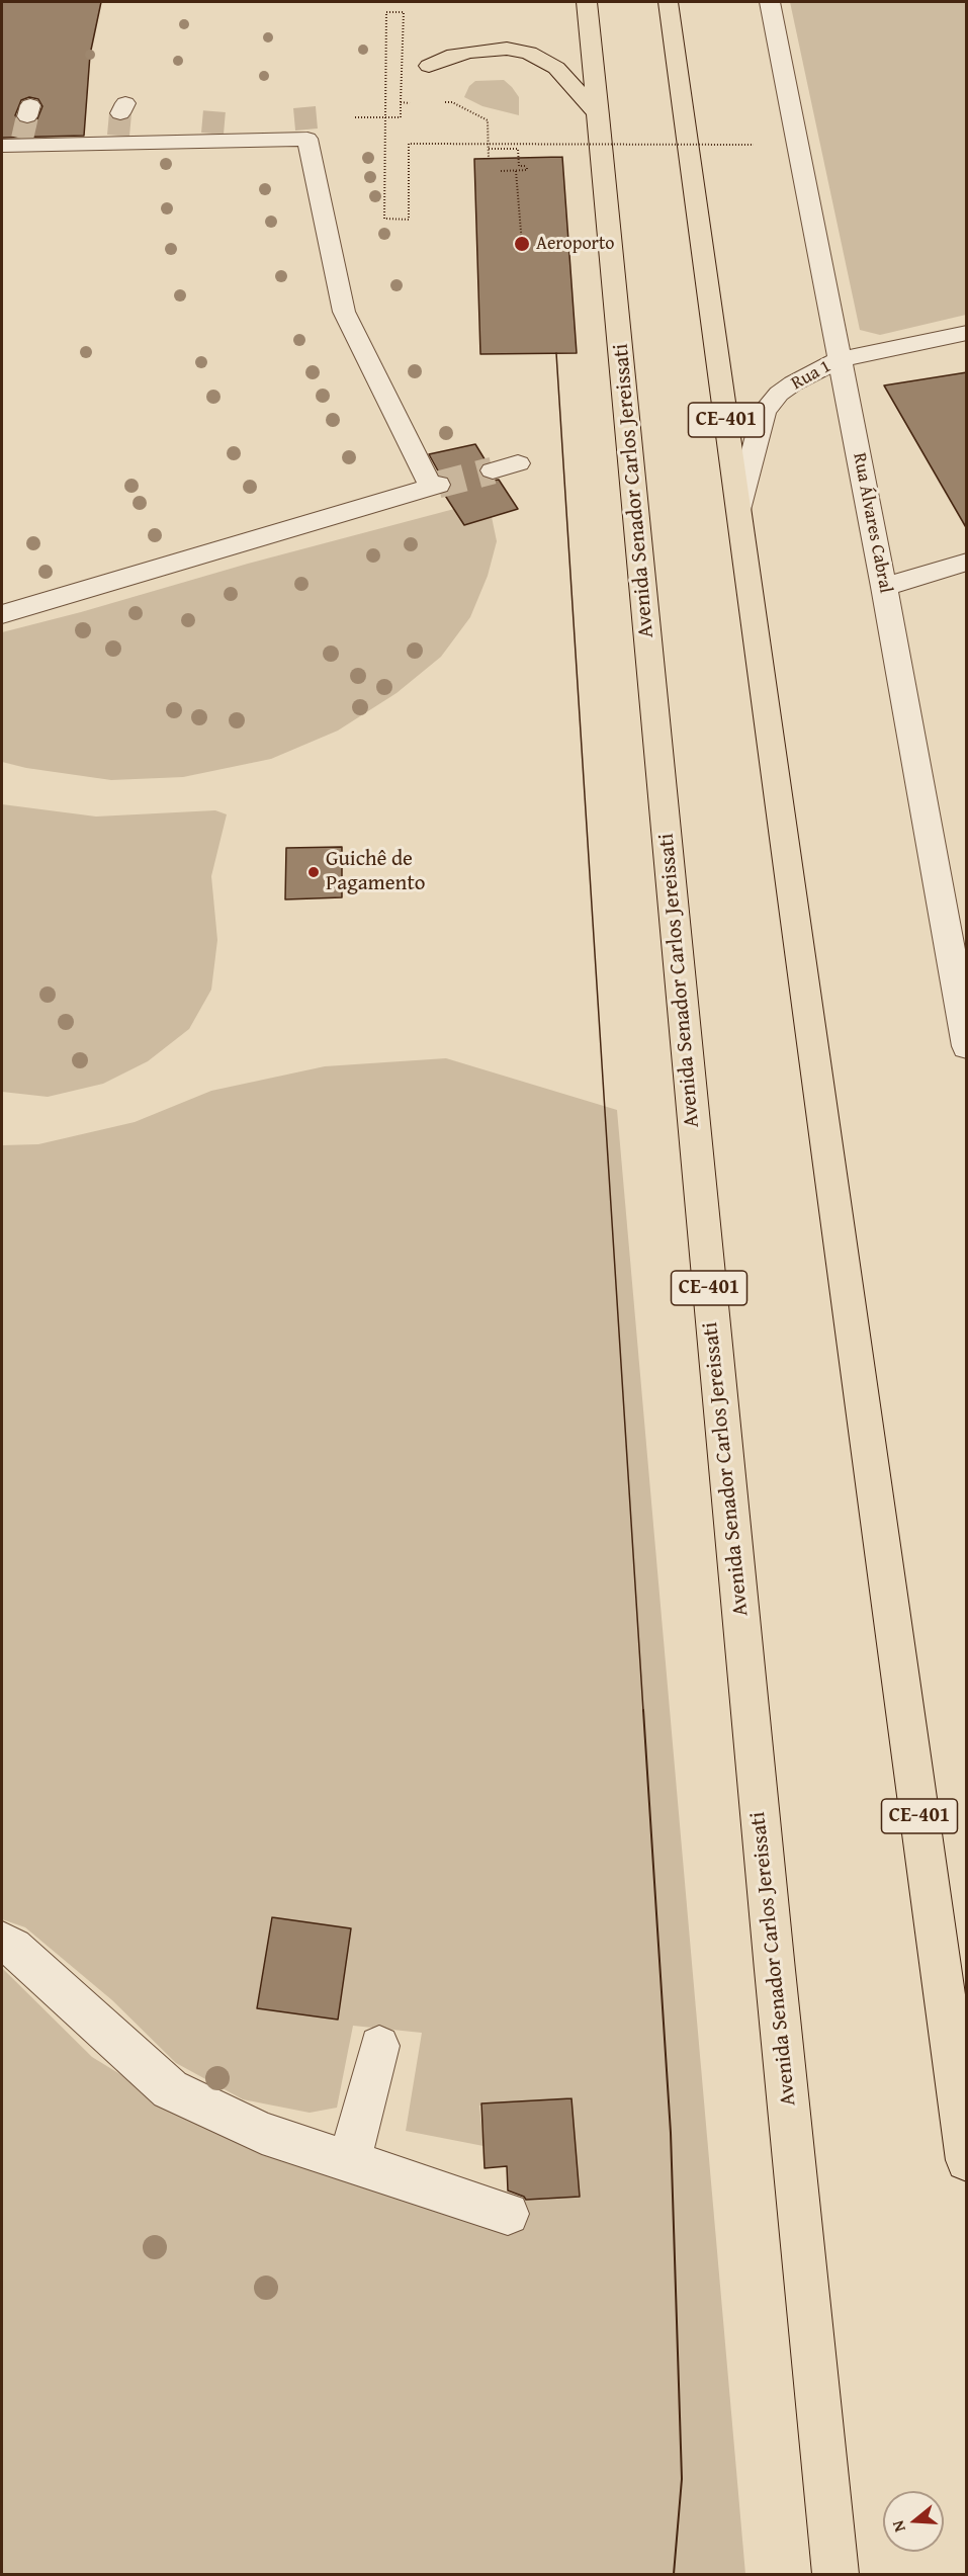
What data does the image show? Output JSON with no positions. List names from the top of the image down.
{
  "streets": {
    "main road": ["CE-401", "Avenida Senador Carlos Jereissati"],
    "street": ["Rua 1", "Rua Álvares Cabral"]
  },
  "crossings": [
    ["Rua 1", "CE-401"],
    ["Rua 1", "Rua Álvares Cabral"]
  ],
  "places": ["Aeroporto", "Guichê de Pagamento"],
  "north": "left"
}
